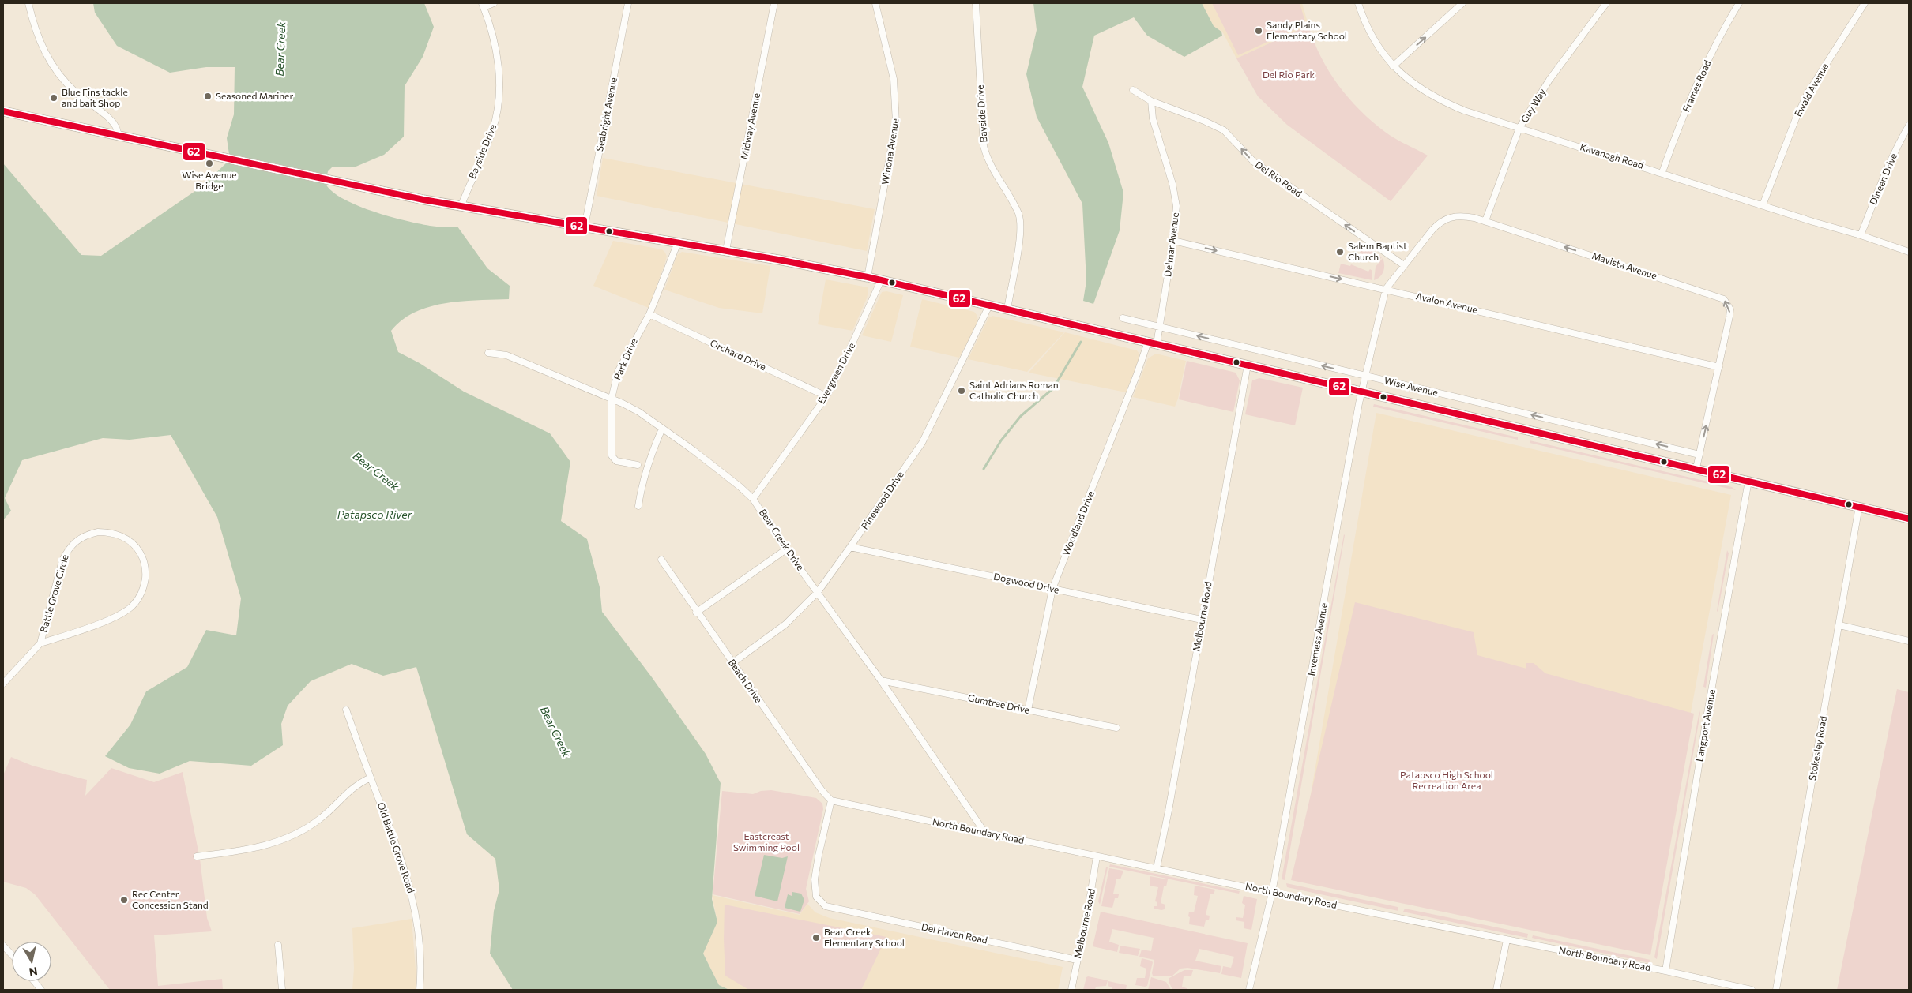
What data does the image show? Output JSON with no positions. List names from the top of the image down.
{
  "streets": {
    "main road": ["Wise Avenue"],
    "street": [
      "Frames Road",
      "Ewald Avenue",
      "Guy Way",
      "Bayside Drive",
      "Seabright Avenue",
      "Midway Avenue",
      "Winona Avenue",
      "Kavanagh Road",
      "Del Rio Road",
      "Dineen Drive",
      "Delmar Avenue",
      "Mavista Avenue",
      "Avalon Avenue",
      "Orchard Drive",
      "Park Drive",
      "Evergreen Drive",
      "Pinewood Drive",
      "Woodland Drive",
      "Bear Creek Drive",
      "Dogwood Drive",
      "Battle Grove Circle",
      "Melbourne Road",
      "Inverness Avenue",
      "Beach Drive",
      "Gumtree Drive",
      "Langport Avenue",
      "Stokesley Road",
      "North Boundary Road",
      "Old Battle Grove Road",
      "Del Haven Road"
    ]
  },
  "crossings": [
    ["Frames Road", "Kavanagh Road"],
    ["Ewald Avenue", "Kavanagh Road"],
    ["Guy Way", "Kavanagh Road"],
    ["Guy Way", "Mavista Avenue"],
    ["Bayside Drive", "Wise Avenue"],
    ["Seabright Avenue", "Wise Avenue"],
    ["Midway Avenue", "Wise Avenue"],
    ["Winona Avenue", "Wise Avenue"],
    ["Kavanagh Road", "Dineen Drive"],
    ["Del Rio Road", "Delmar Avenue"],
    ["Del Rio Road", "Mavista Avenue"],
    ["Delmar Avenue", "Avalon Avenue"],
    ["Delmar Avenue", "Wise Avenue"],
    ["Delmar Avenue", "Woodland Drive"],
    ["Mavista Avenue", "Avalon Avenue"],
    ["Mavista Avenue", "Wise Avenue"],
    ["Mavista Avenue", "Inverness Avenue"],
    ["Avalon Avenue", "Inverness Avenue"],
    ["Orchard Drive", "Park Drive"],
    ["Orchard Drive", "Evergreen Drive"],
    ["Park Drive", "Wise Avenue"],
    ["Park Drive", "Bear Creek Drive"],
    ["Evergreen Drive", "Wise Avenue"],
    ["Evergreen Drive", "Bear Creek Drive"],
    ["Wise Avenue", "Pinewood Drive"],
    ["Wise Avenue", "Woodland Drive"],
    ["Wise Avenue", "Melbourne Road"],
    ["Wise Avenue", "Inverness Avenue"],
    ["Wise Avenue", "Langport Avenue"],
    ["Wise Avenue", "Stokesley Road"],
    ["Pinewood Drive", "Bear Creek Drive"],
    ["Pinewood Drive", "Dogwood Drive"],
    ["Pinewood Drive", "Beach Drive"],
    ["Woodland Drive", "Dogwood Drive"],
    ["Woodland Drive", "Gumtree Drive"],
    ["Bear Creek Drive", "Gumtree Drive"],
    ["Bear Creek Drive", "North Boundary Road"],
    ["Dogwood Drive", "Melbourne Road"],
    ["Melbourne Road", "North Boundary Road"],
    ["Melbourne Road", "Del Haven Road"],
    ["Inverness Avenue", "North Boundary Road"],
    ["Beach Drive", "North Boundary Road"],
    ["Beach Drive", "Del Haven Road"],
    ["Langport Avenue", "North Boundary Road"],
    ["North Boundary Road", "Del Haven Road"]
  ],
  "one_way": ["Del Rio Road", "Avalon Avenue"],
  "water": ["Bear Creek", "Patapsco River"],
  "parks": ["Del Rio Park", "Patapsco High School Recreation Area", "Eastcreast Swimming Pool"],
  "places": [
    "Sandy Plains Elementary School",
    "Seasoned Mariner",
    "Blue Fins tackle and bait Shop",
    "Wise Avenue Bridge",
    "Salem Baptist Church",
    "Saint Adrians Roman Catholic Church",
    "Rec Center Concession Stand",
    "Bear Creek Elementary School"
  ],
  "lines": ["transit line 62"],
  "north": "bottom"
}
